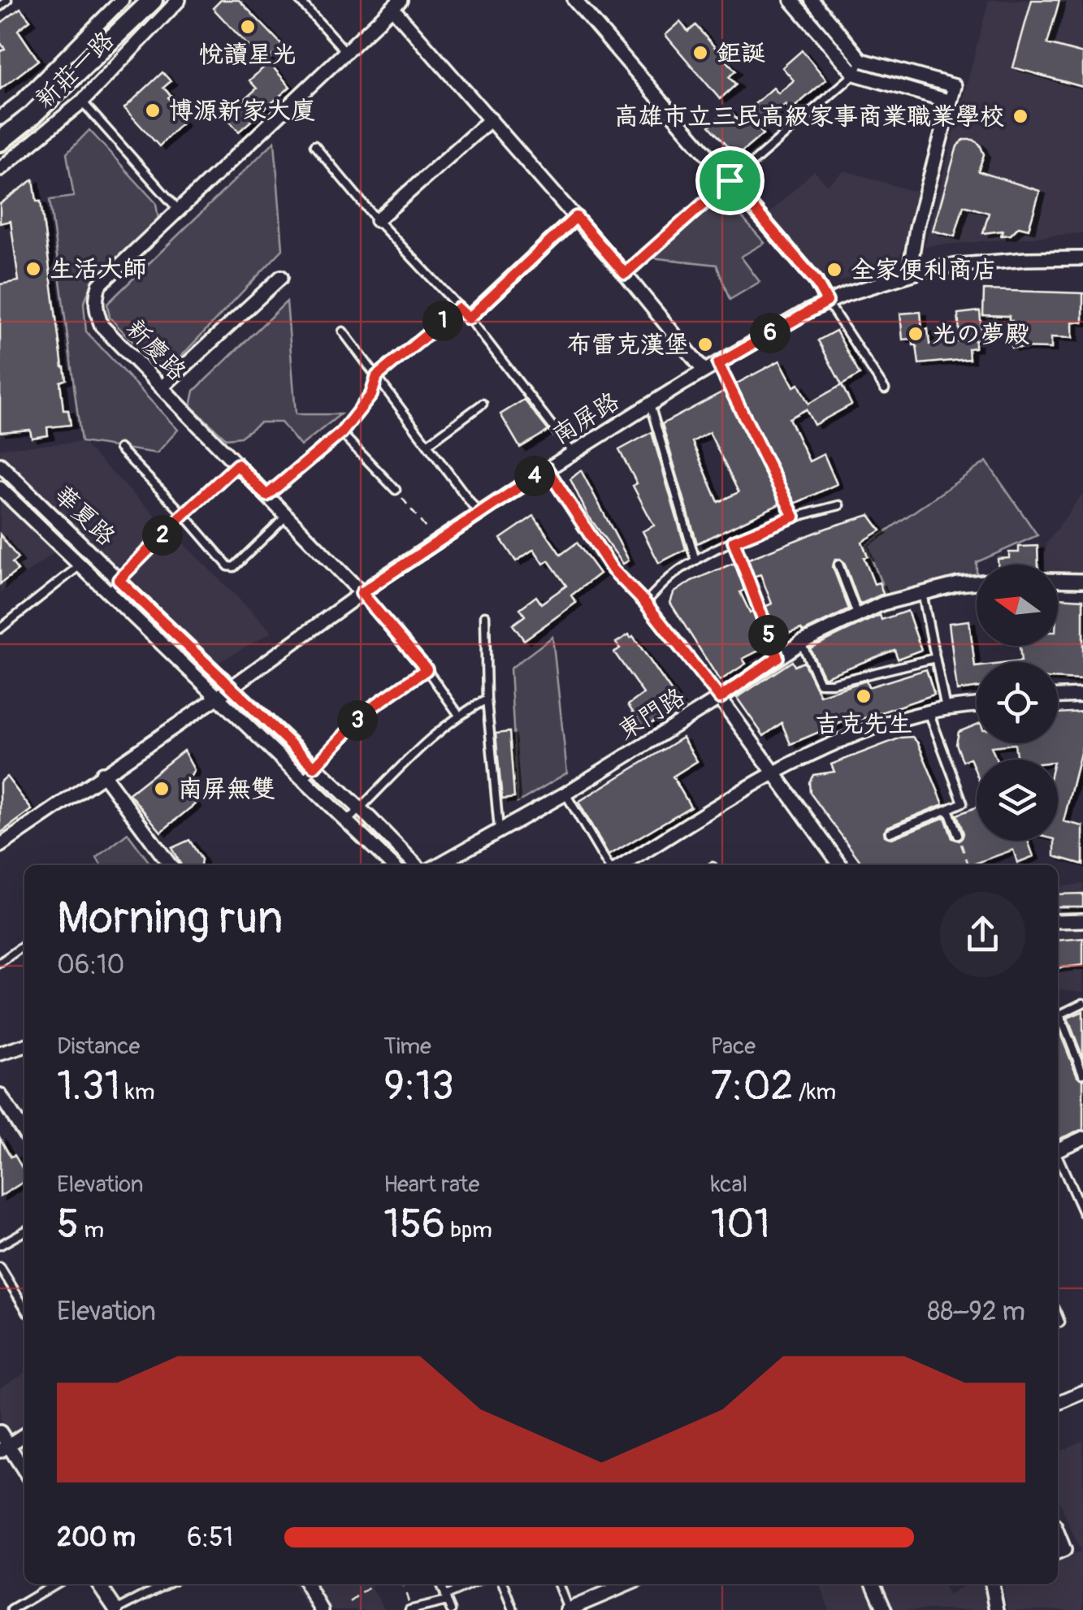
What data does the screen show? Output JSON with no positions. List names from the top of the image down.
{
  "streets": {
    "street": [
      "新莊一路",
      "新慶路",
      "南屏路",
      "華夏路",
      "東門路"
    ]
  },
  "crossings": [
    ["新慶路", "南屏路"],
    ["南屏路", "華夏路"]
  ],
  "places": [
    "悅讀星光",
    "鉅誕",
    "博源新家大廈",
    "高雄市立三民高級家事商業職業學校",
    "生活大師",
    "全家便利商店",
    "光の夢殿",
    "布雷克漢堡",
    "吉克先生",
    "南屏無雙"
  ],
  "north": "left",
  "page": {
    "pins": [
      "1",
      "6",
      "4",
      "2",
      "5",
      "3"
    ],
    "heading": ["Morning run", "06:10"],
    "stats": [
      ["Distance", "1.31 km"],
      ["Time", "9:13"],
      ["Pace", "7:02 /km"],
      ["Elevation", "5 m"],
      ["Heart rate", "156 bpm"],
      ["kcal", "101"]
    ],
    "chart": ["Elevation", "88–92 m"],
    "list": [
      {
        "name": "200 m",
        "note": "6:51"
      }
    ]
  }
}
